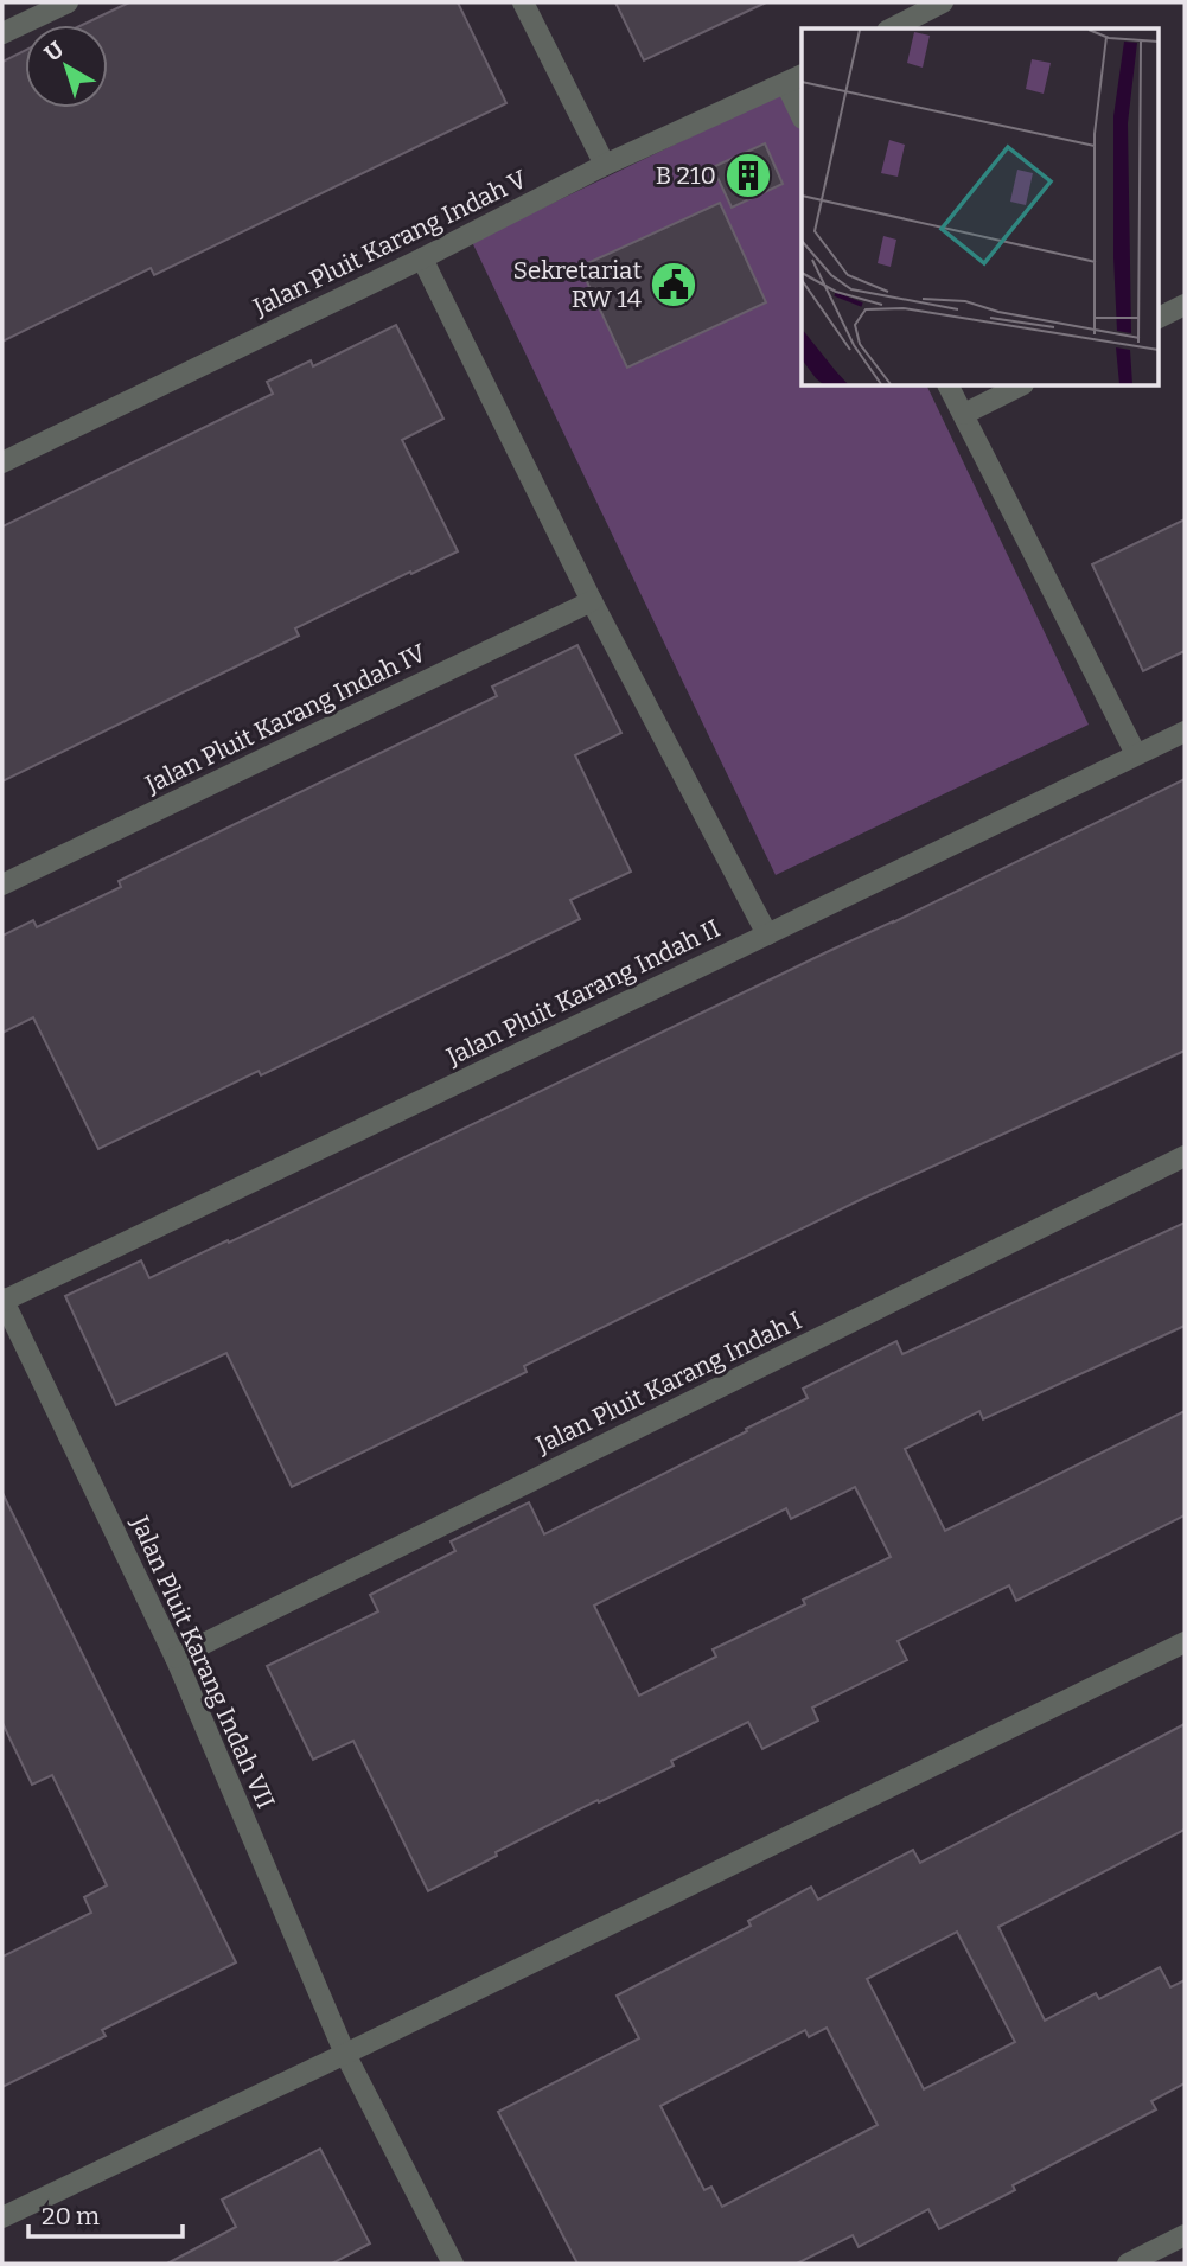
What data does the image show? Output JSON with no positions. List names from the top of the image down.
{
  "streets": {
    "street": [
      "Jalan Pluit Karang Indah V",
      "Jalan Pluit Karang Indah IV",
      "Jalan Pluit Karang Indah II",
      "Jalan Pluit Karang Indah I",
      "Jalan Pluit Karang Indah VII"
    ]
  },
  "crossings": [
    ["Jalan Pluit Karang Indah II", "Jalan Pluit Karang Indah VII"],
    ["Jalan Pluit Karang Indah I", "Jalan Pluit Karang Indah VII"]
  ],
  "places": {
    "building": ["B 210"],
    "public building": ["Sekretariat RW 14"]
  },
  "scale_bar": "20 m",
  "north": "top left"
}
